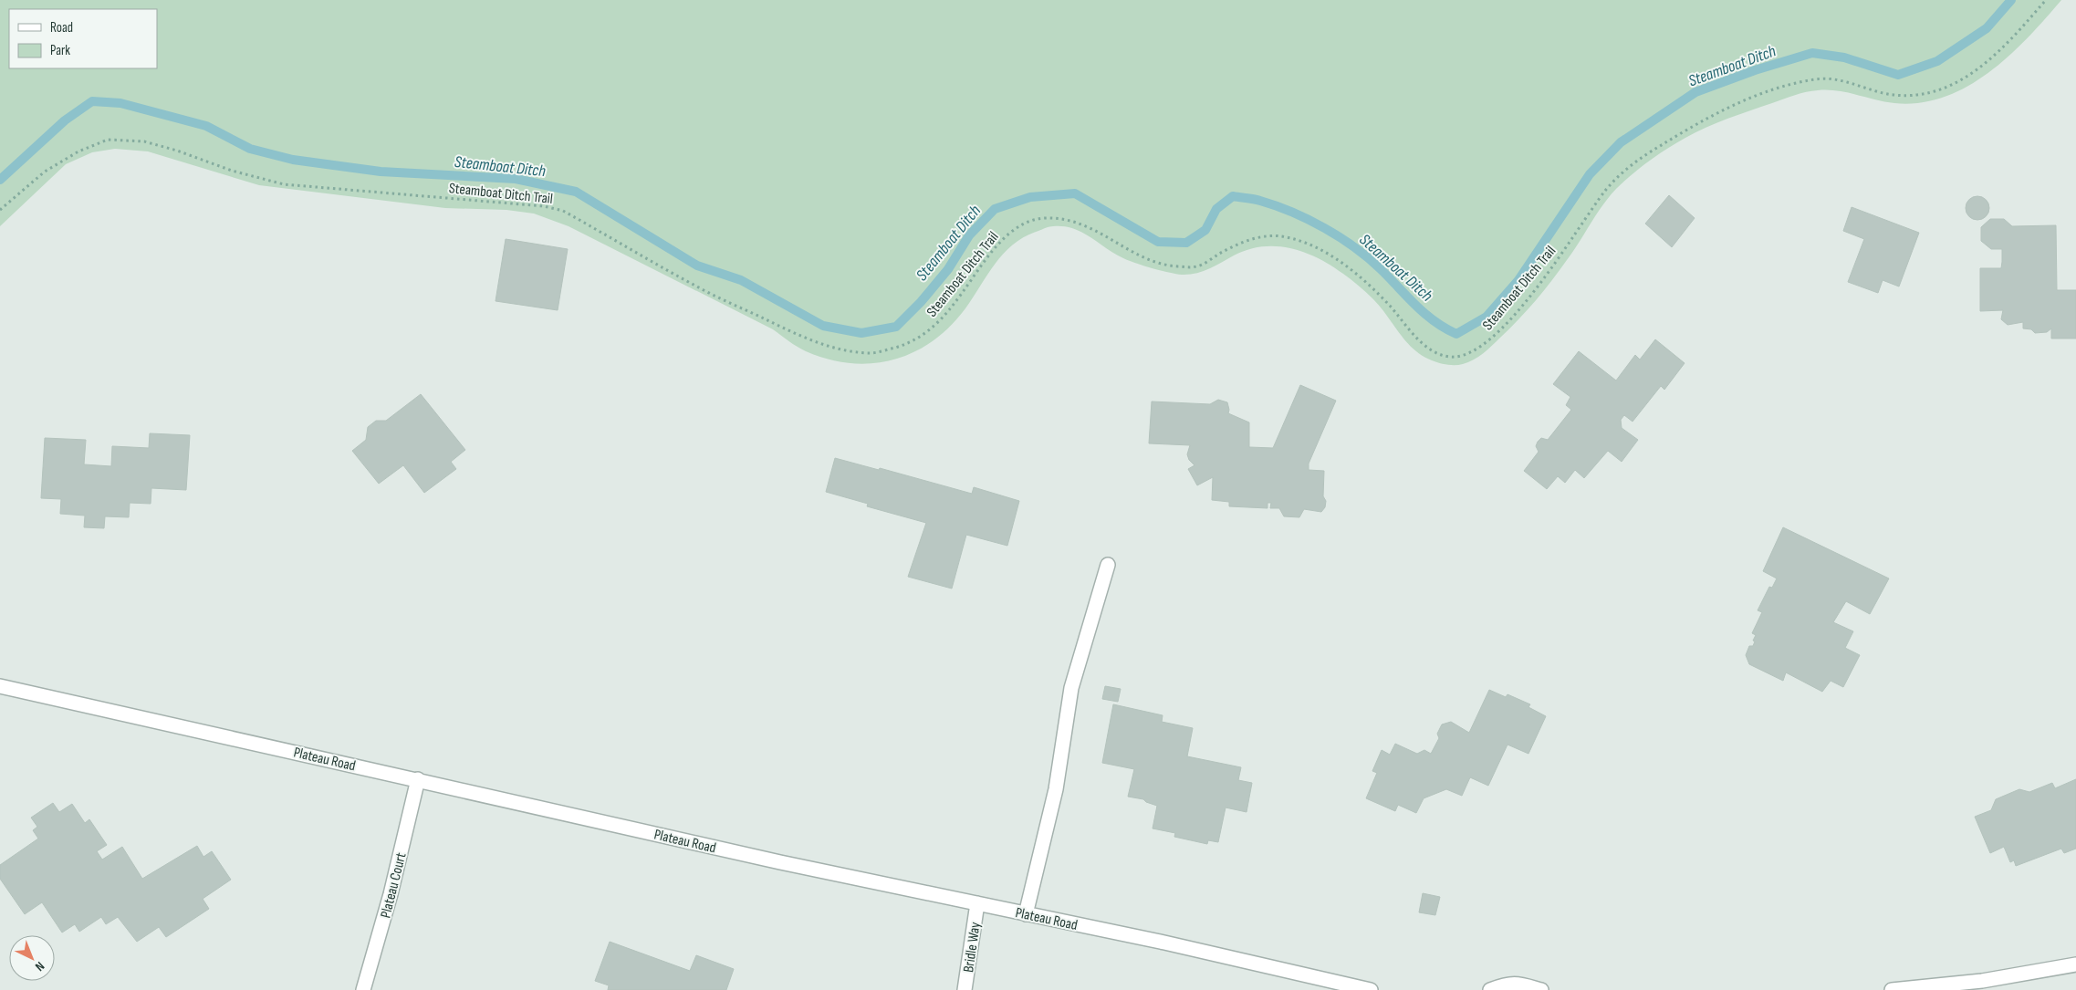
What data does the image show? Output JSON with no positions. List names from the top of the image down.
{
  "streets": {
    "street": ["Plateau Road", "Plateau Court", "Bridle Way"],
    "path": ["Steamboat Ditch Trail"]
  },
  "crossings": [
    ["Plateau Road", "Plateau Court"],
    ["Plateau Road", "Bridle Way"]
  ],
  "water": ["Steamboat Ditch"],
  "legend": ["Road", "Park"],
  "north": "bottom right"
}
